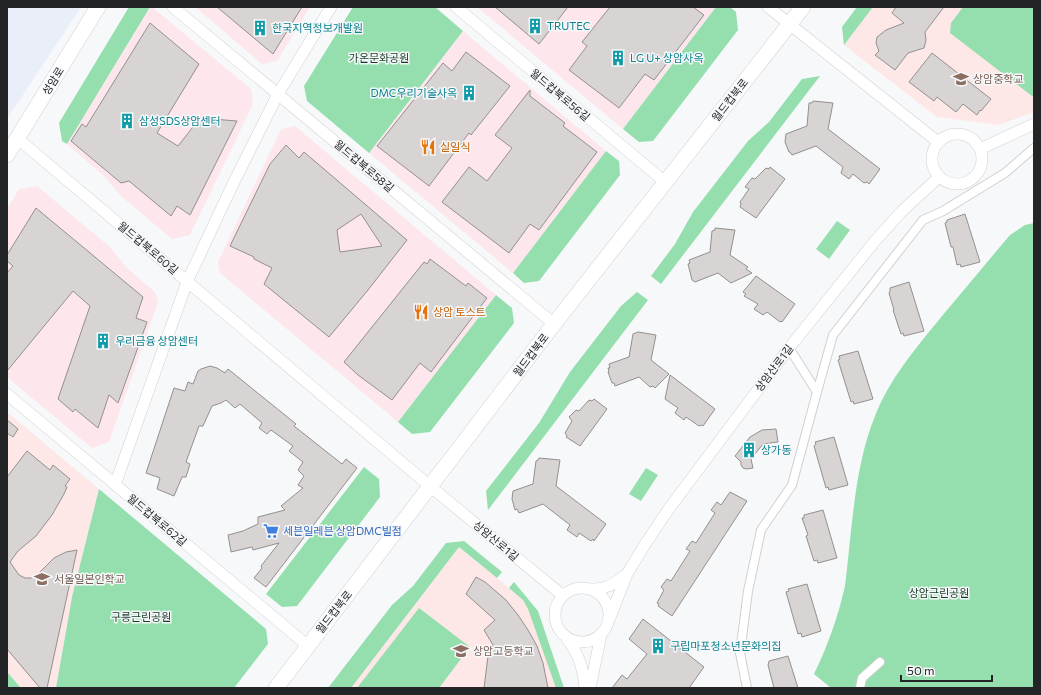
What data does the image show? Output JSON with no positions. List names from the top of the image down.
{
  "streets": {
    "main road": ["성암로", "월드컵북로"],
    "street": [
      "월드컵북로56길",
      "월드컵북로58길",
      "월드컵북로60길",
      "상암산로1길",
      "월드컵북로62길"
    ]
  },
  "crossings": [
    ["성암로", "월드컵북로60길"],
    ["월드컵북로56길", "월드컵북로"],
    ["월드컵북로", "월드컵북로58길"],
    ["월드컵북로", "상암산로1길"],
    ["월드컵북로", "월드컵북로62길"],
    ["월드컵북로60길", "상암산로1길"],
    ["월드컵북로60길", "월드컵북로62길"]
  ],
  "parks": ["가온문화공원", "상암근린공원", "구릉근린공원"],
  "places": {
    "building": [
      "TRUTEC",
      "한국지역정보개발원",
      "LG U+ 상암사옥",
      "DMC우리기술사옥",
      "삼성SDS상암센터",
      "우리금융 상암센터",
      "상가동",
      "구립마포청소년문화의집"
    ],
    "school or university": ["상암중학교", "서울일본인학교", "상암고등학교"],
    "restaurant": ["실일식", "상암 토스트"],
    "supermarket": ["세븐일레븐 상암DMC빌점"]
  },
  "scale_bar": "50 m"
}
